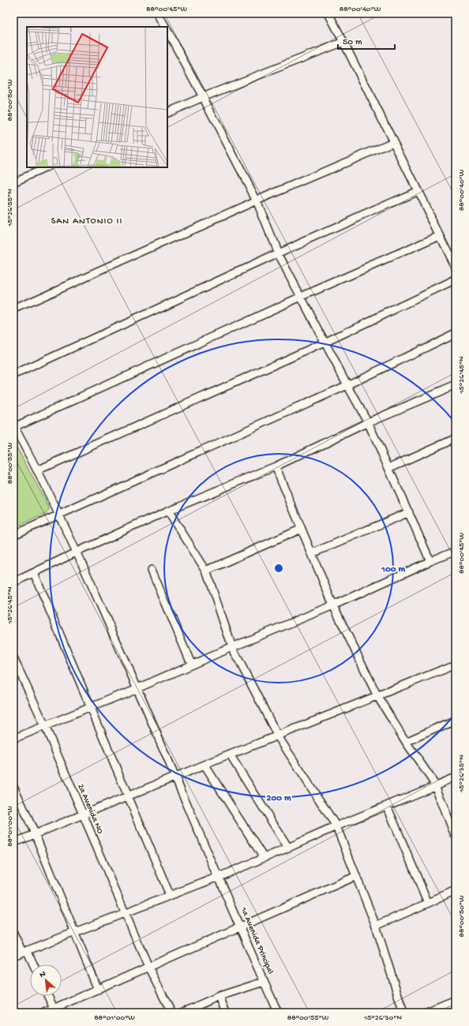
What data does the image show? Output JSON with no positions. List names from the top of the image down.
{
  "streets": {
    "street": ["2a Avenida NO", "1a Avenida Principal"]
  },
  "districts": ["SAN ANTONIO II"],
  "scale_bar": "50 m",
  "north": "top left",
  "coordinates": [
    "88°00'45\"W",
    "88°00'40\"W",
    "88°00'50\"W",
    "15°26'55\"N",
    "15°26'45\"N",
    "88°00'55\"W",
    "15°26'35\"N",
    "88°01'00\"W",
    "15°26'30\"N"
  ],
  "rings": ["100 m", "200 m"]
}
